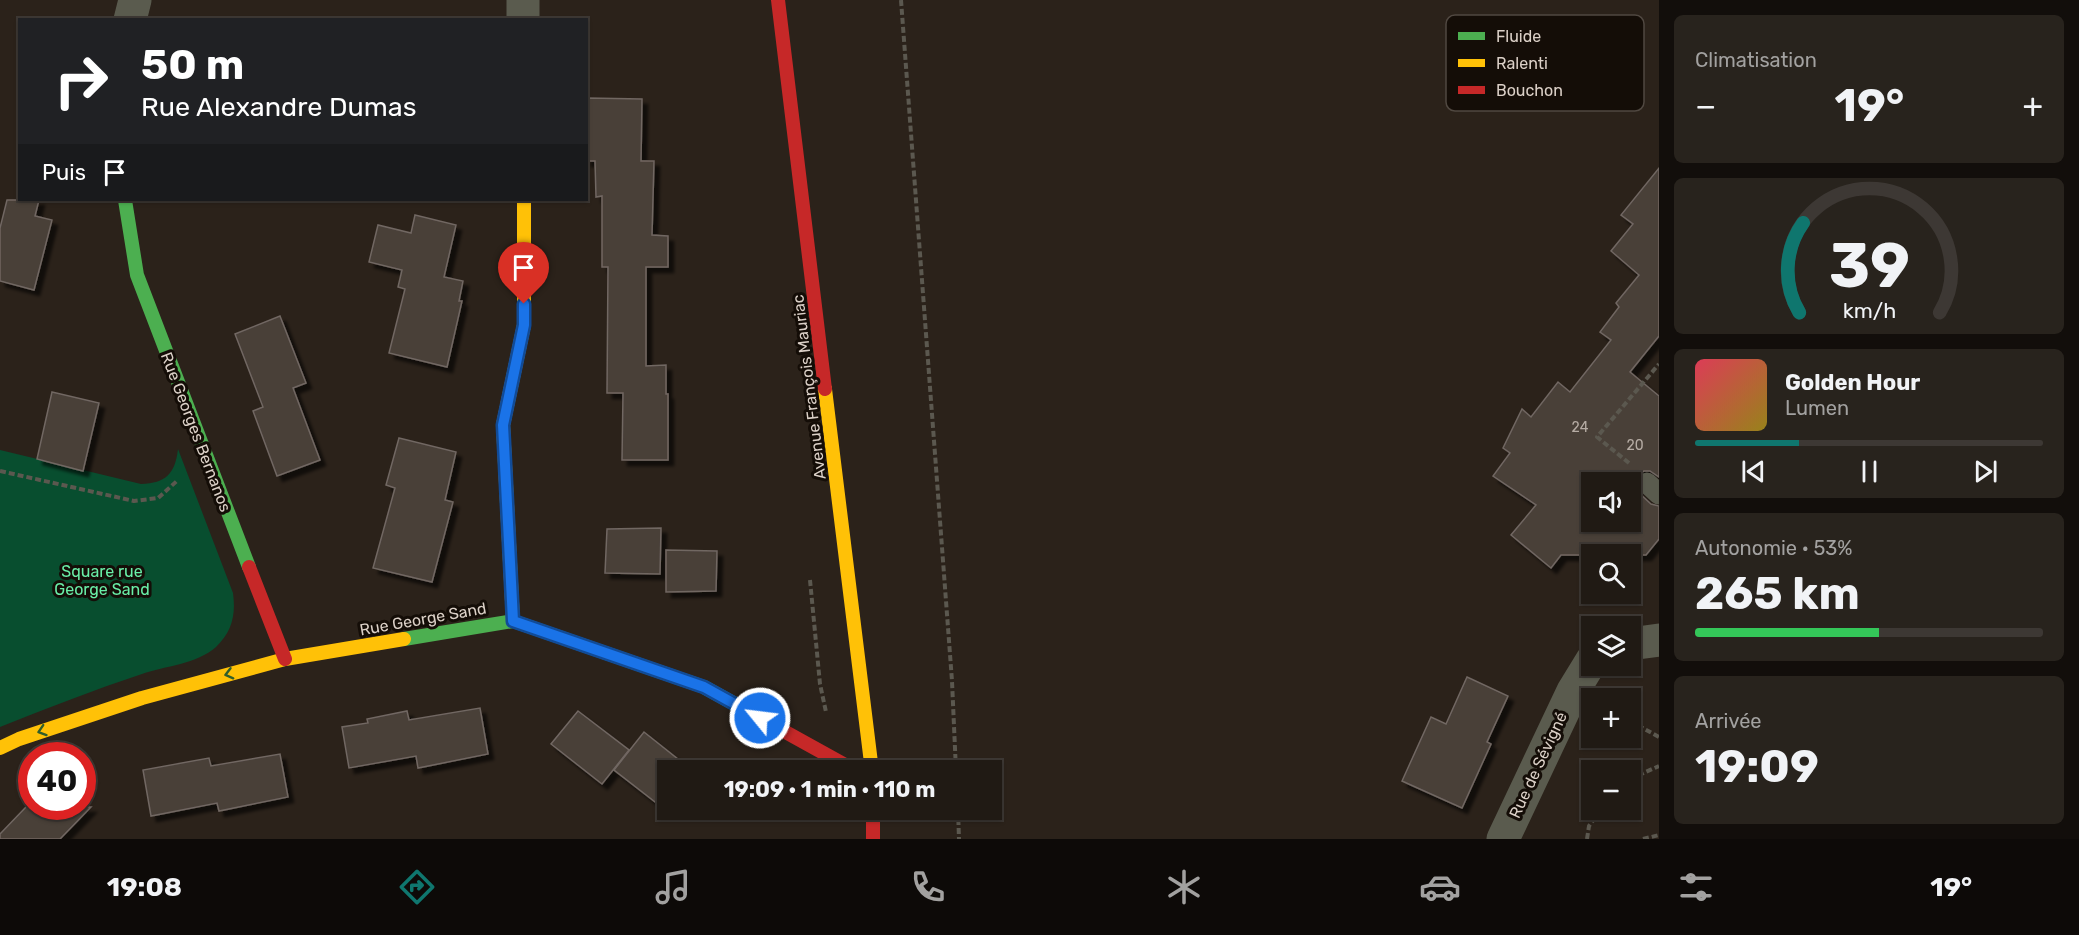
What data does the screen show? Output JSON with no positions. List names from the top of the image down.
{
  "streets": {
    "street": [
      "Avenue François Mauriac",
      "Rue Georges Bernanos",
      "Rue George Sand",
      "Rue de Sévigné"
    ]
  },
  "crossings": [
    ["Rue Georges Bernanos", "Rue George Sand"]
  ],
  "parks": ["Square rue George Sand"],
  "house_numbers": ["24", "20"],
  "legend": ["Fluide", "Ralenti", "Bouchon"],
  "page": {
    "tile": [
      "Climatisation",
      ["Autonomie · 53%", "265 km"],
      ["Arrivée", "19:09"]
    ],
    "turn": ["50 m", "Rue Alexandre Dumas"],
    "heat": ["−", "19°", "+"],
    "then": "Puis",
    "song": ["Golden Hour", "Lumen"],
    "map_buttons": ["+", "−"],
    "limit": "40",
    "trip": "19:09 · 1 min · 110 m",
    "tabs": ["19:08", "19°"],
    "gauge": ["39", "km/h"]
  }
}
